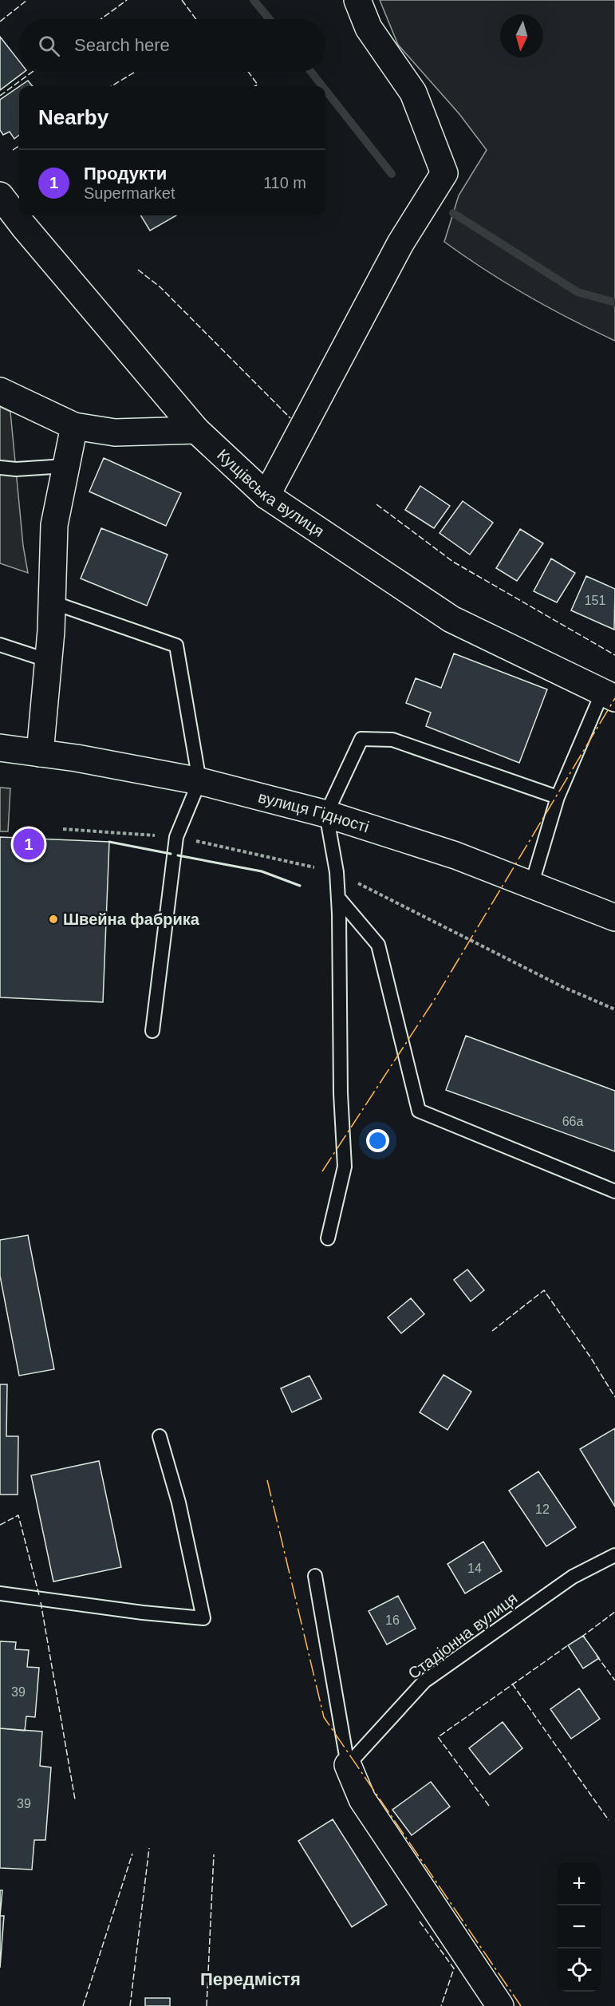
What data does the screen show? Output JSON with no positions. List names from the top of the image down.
{
  "streets": {
    "street": ["Кущівська вулиця", "вулиця Гідності"],
    "lane": ["Стадіонна вулиця"]
  },
  "districts": ["Передмістя"],
  "places": ["Швейна фабрика"],
  "house_numbers": [
    "151",
    "66а",
    "12",
    "14",
    "16",
    "39",
    "39"
  ],
  "north": "bottom",
  "page": {
    "search": "Search here",
    "heading": "Nearby",
    "list": [
      {
        "mark": "1",
        "name": "Продукти",
        "note": "Supermarket",
        "value": "110 m"
      }
    ],
    "pins": "1",
    "map_buttons": ["+", "−"]
  }
}
